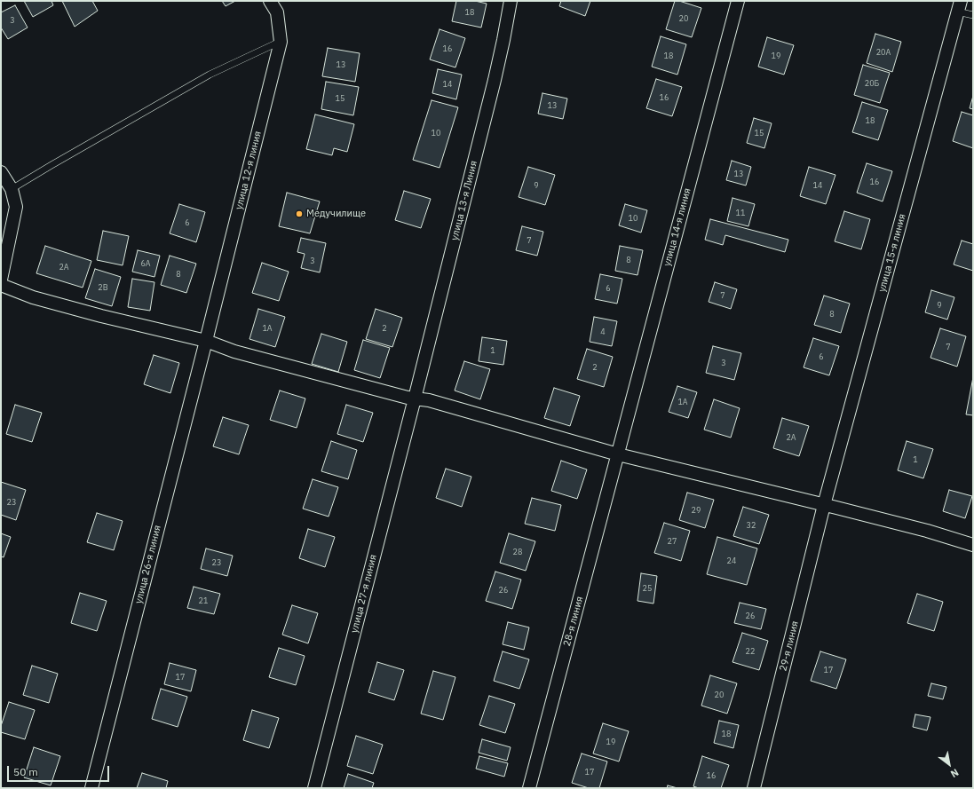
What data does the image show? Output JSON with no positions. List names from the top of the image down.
{
  "streets": {
    "street": [
      "улица 12-я линия",
      "улица 13-я Линия",
      "улица 14-я линия",
      "улица 15-я линия",
      "улица 26-я линия",
      "улица 27-я линия",
      "28-я линия",
      "29-я линия"
    ]
  },
  "crossings": [
    ["улица 12-я линия", "улица 26-я линия"],
    ["улица 13-я Линия", "улица 27-я линия"],
    ["улица 14-я линия", "28-я линия"],
    ["улица 15-я линия", "29-я линия"]
  ],
  "places": ["Медучилище"],
  "house_numbers": [
    "18",
    "20",
    "3",
    "16",
    "20А",
    "18",
    "19",
    "13",
    "20Б",
    "14",
    "16",
    "15",
    "13",
    "18",
    "10",
    "15",
    "13",
    "16",
    "9",
    "14",
    "11",
    "10",
    "6",
    "7",
    "8",
    "3",
    "6А",
    "2А",
    "8",
    "2В",
    "6",
    "7",
    "9",
    "8",
    "1А",
    "2",
    "4",
    "7",
    "1",
    "6",
    "3",
    "2",
    "1А",
    "2А",
    "1",
    "23",
    "29",
    "32",
    "27",
    "28",
    "24",
    "23",
    "25",
    "26",
    "21",
    "26",
    "22",
    "17",
    "17",
    "20",
    "18",
    "19",
    "17",
    "16"
  ],
  "scale_bar": "50 m",
  "north": "bottom right"
}
